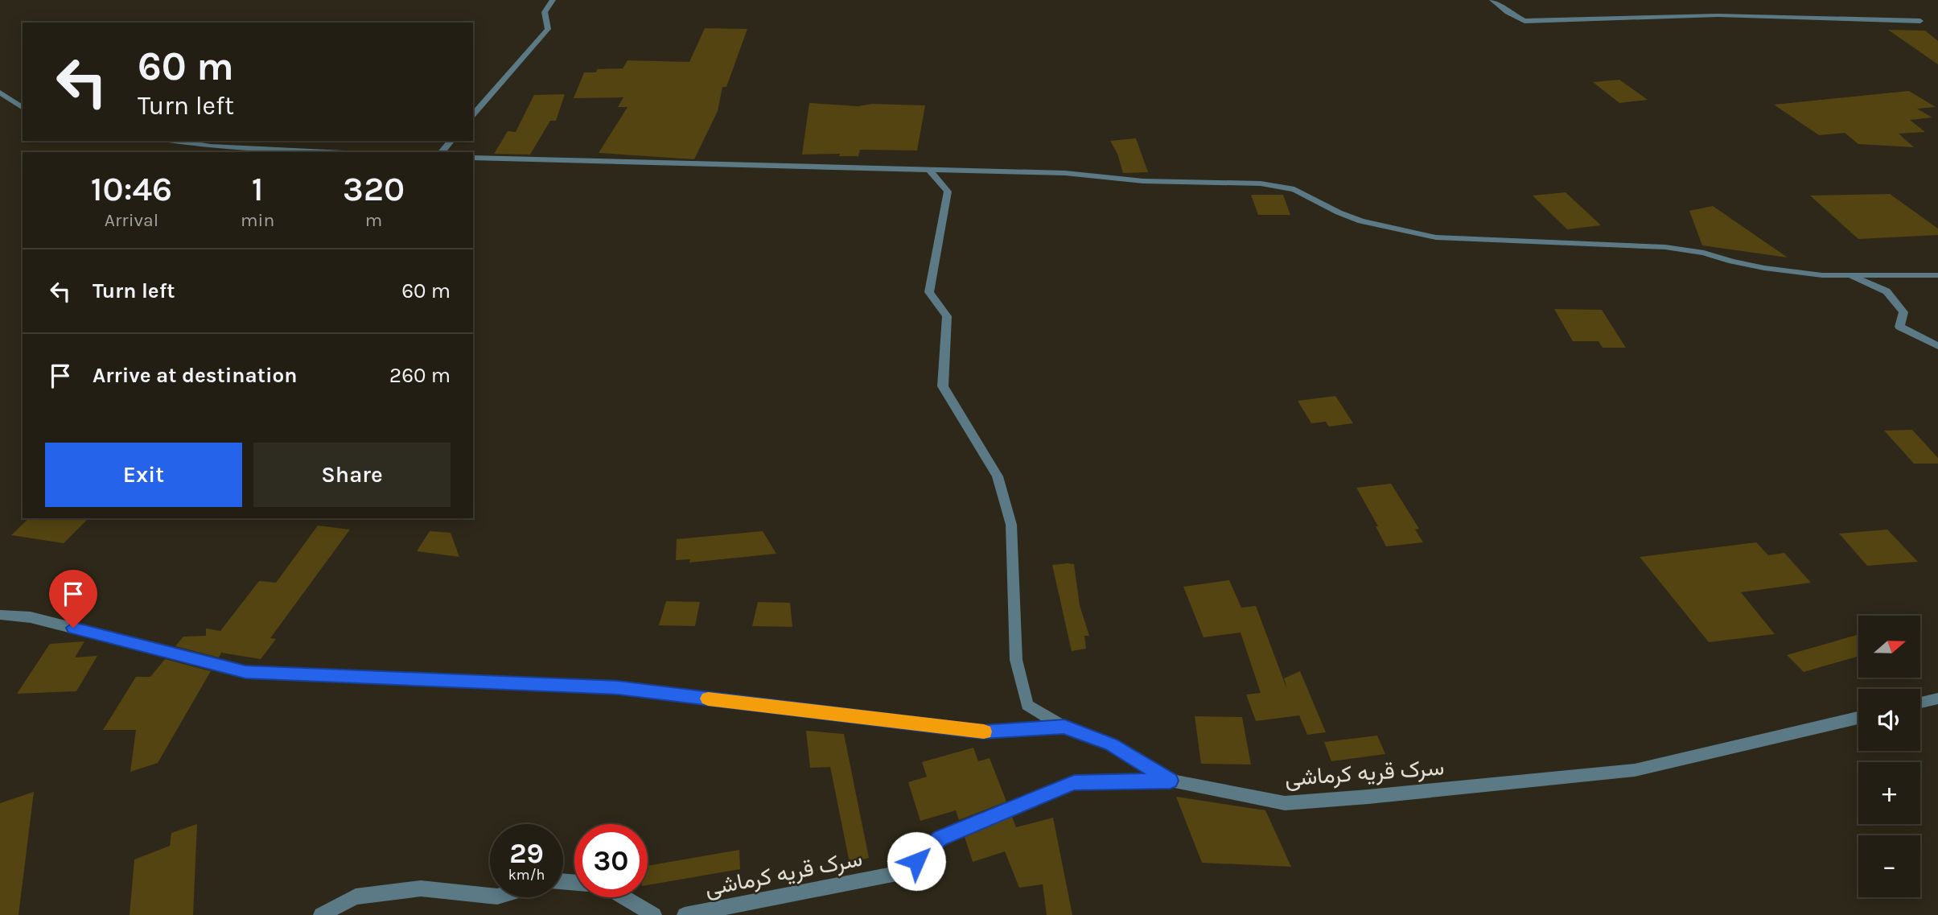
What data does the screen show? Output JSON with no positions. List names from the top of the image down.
{
  "streets": {
    "street": ["سرک قریه کرماشی"]
  },
  "north": "right",
  "page": {
    "turn": ["60 m", "Turn left"],
    "eta": [
      "10:46",
      "Arrival",
      "1",
      "min",
      "320",
      "m"
    ],
    "list": [
      {
        "name": "Turn left",
        "value": "60 m"
      },
      {
        "name": "Arrive at destination",
        "value": "260 m"
      }
    ],
    "buttons": ["Exit", "Share"],
    "map_buttons": ["+", "−"],
    "speed": "29 km/h",
    "limit": "30"
  }
}
